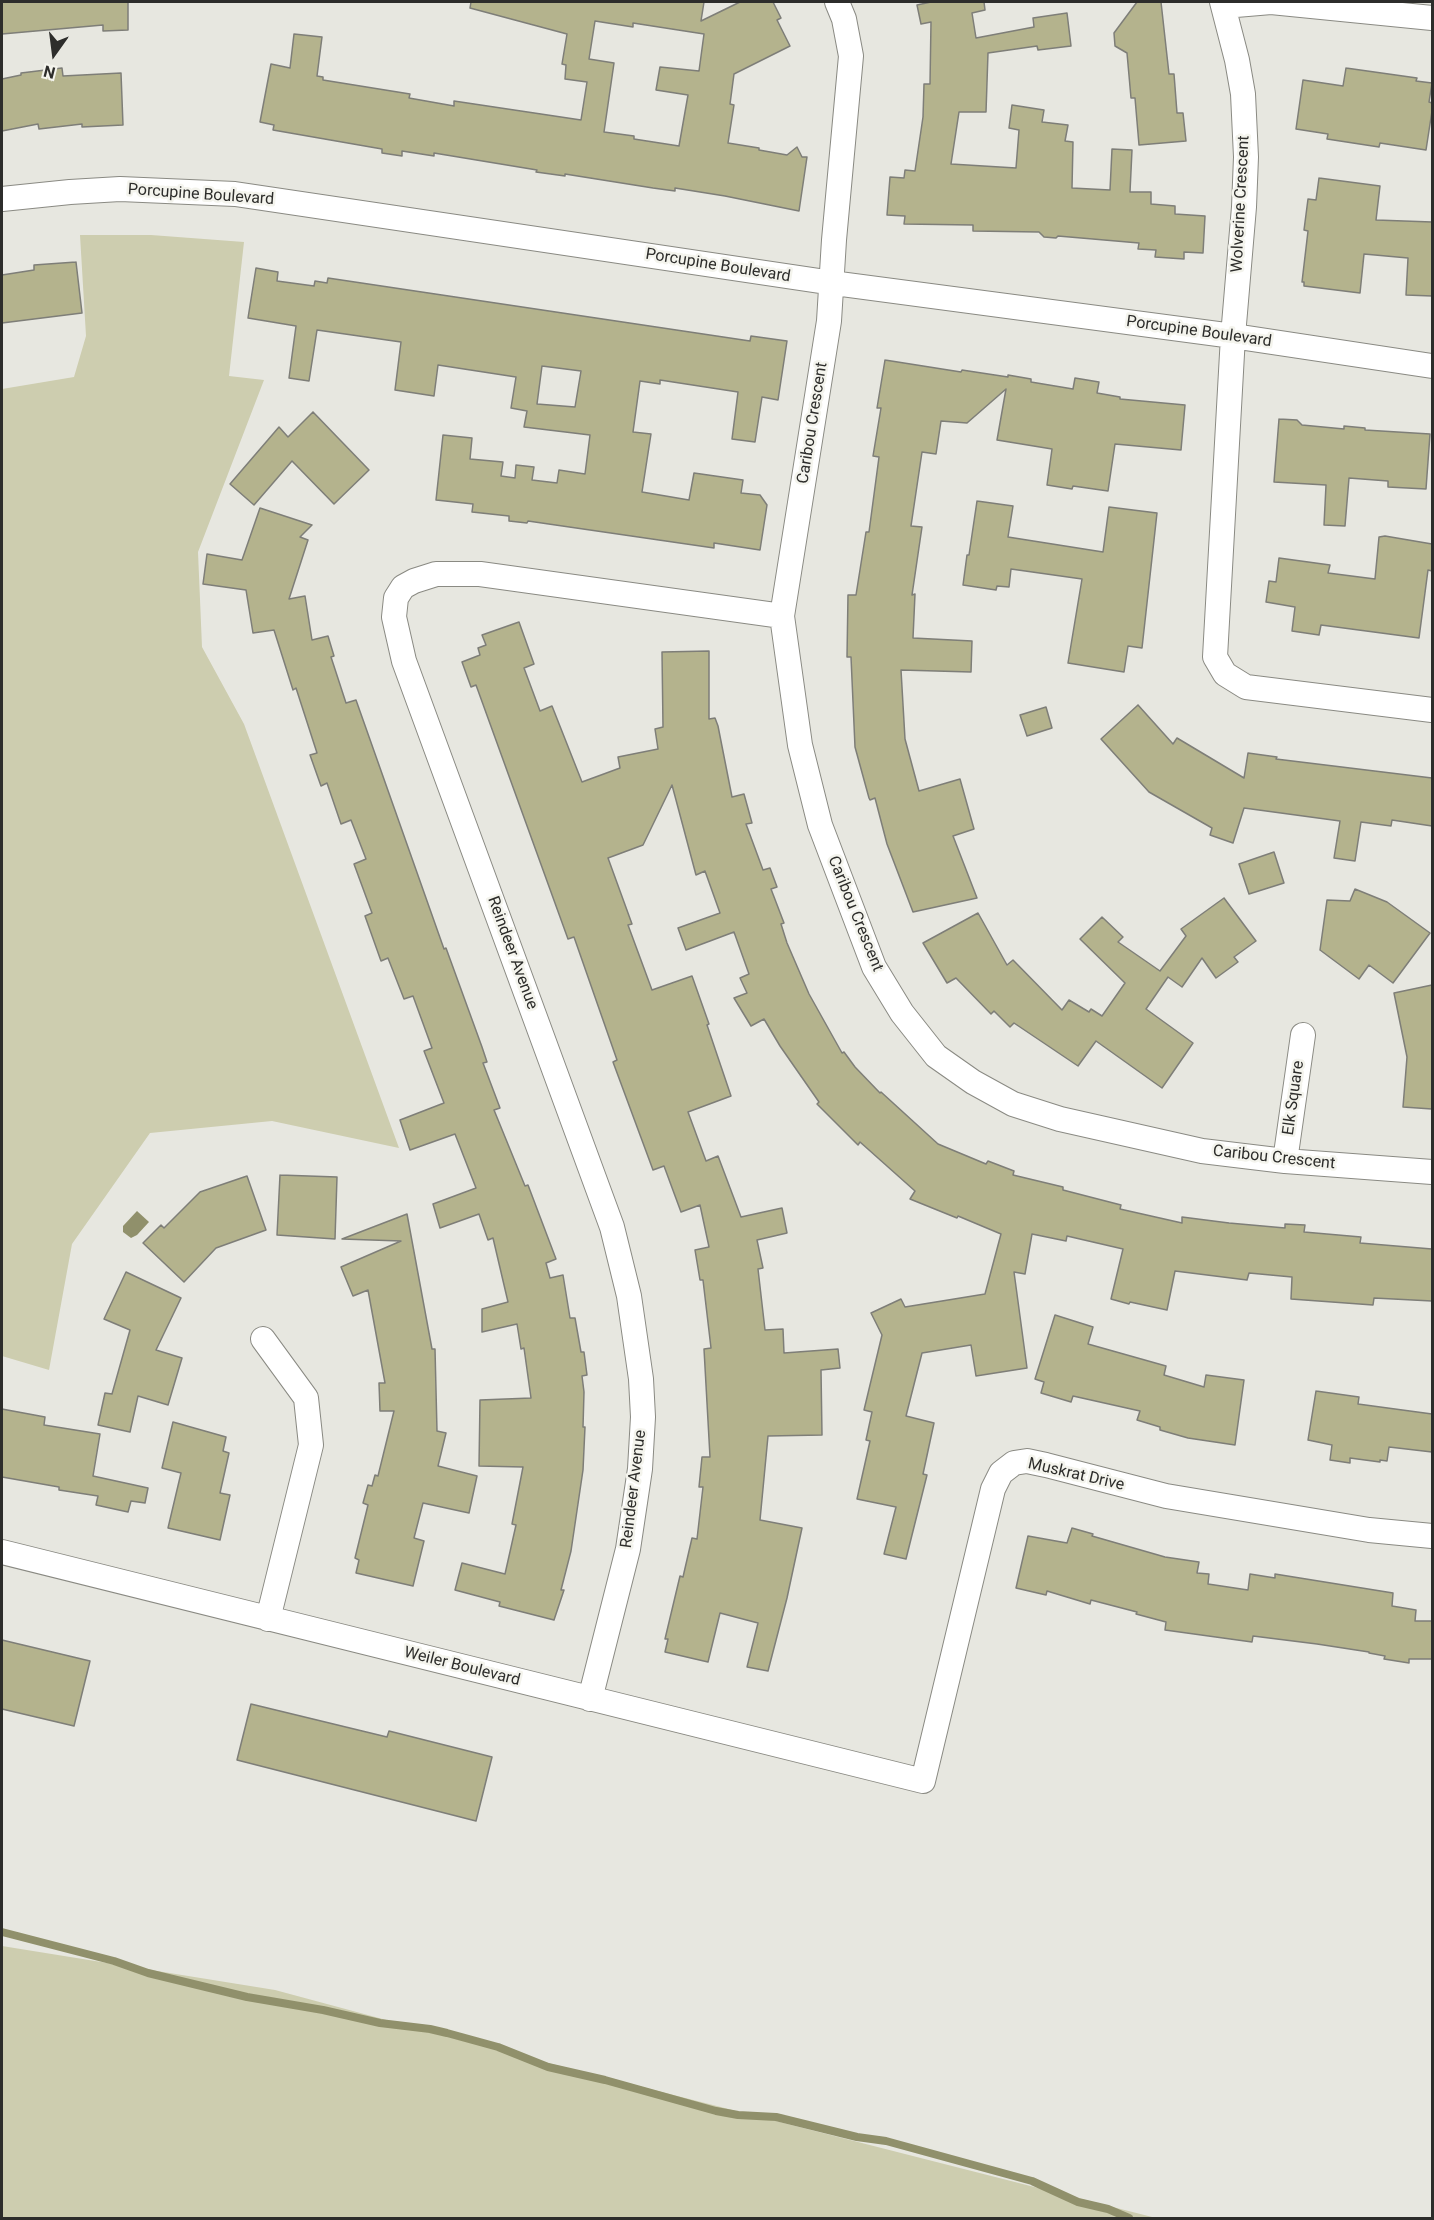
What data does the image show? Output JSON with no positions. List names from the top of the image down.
{
  "streets": {
    "street": [
      "Porcupine Boulevard",
      "Wolverine Crescent",
      "Caribou Crescent",
      "Reindeer Avenue",
      "Elk Square",
      "Muskrat Drive",
      "Weiler Boulevard"
    ]
  },
  "crossings": [
    ["Porcupine Boulevard", "Wolverine Crescent"],
    ["Porcupine Boulevard", "Caribou Crescent"],
    ["Caribou Crescent", "Reindeer Avenue"],
    ["Caribou Crescent", "Elk Square"],
    ["Reindeer Avenue", "Weiler Boulevard"],
    ["Muskrat Drive", "Weiler Boulevard"]
  ],
  "north": "bottom"
}
